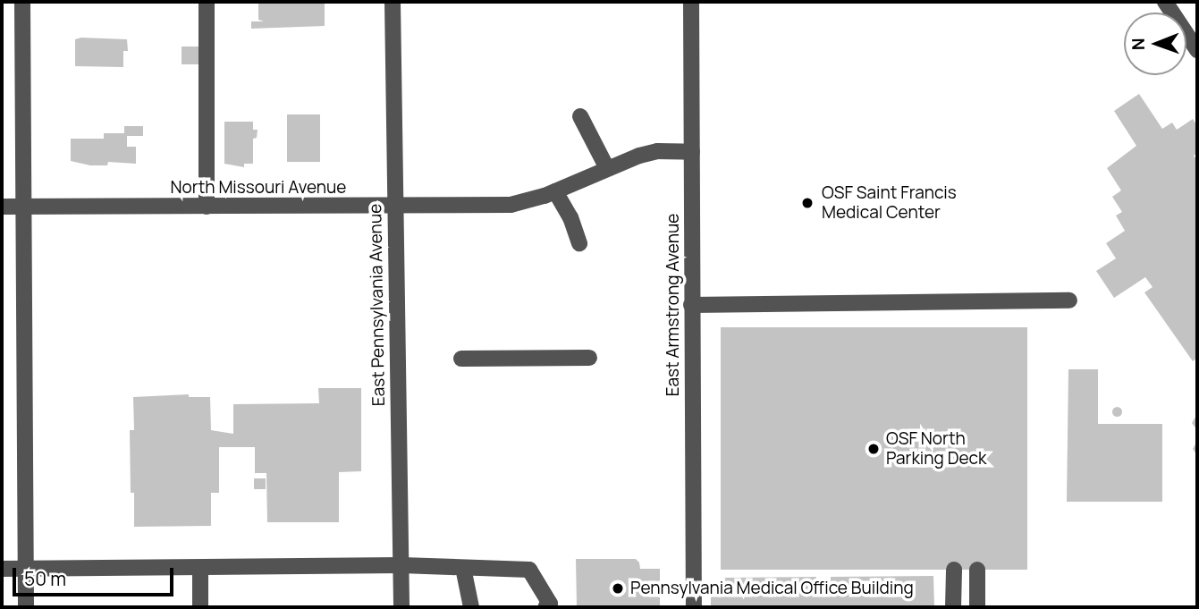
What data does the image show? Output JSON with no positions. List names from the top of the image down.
{
  "streets": {
    "street": ["North Missouri Avenue", "East Pennsylvania Avenue", "East Armstrong Avenue"]
  },
  "crossings": [
    ["North Missouri Avenue", "East Pennsylvania Avenue"],
    ["North Missouri Avenue", "East Armstrong Avenue"]
  ],
  "places": ["OSF Saint Francis Medical Center", "OSF North Parking Deck", "Pennsylvania Medical Office Building"],
  "scale_bar": "50 m",
  "north": "left"
}
